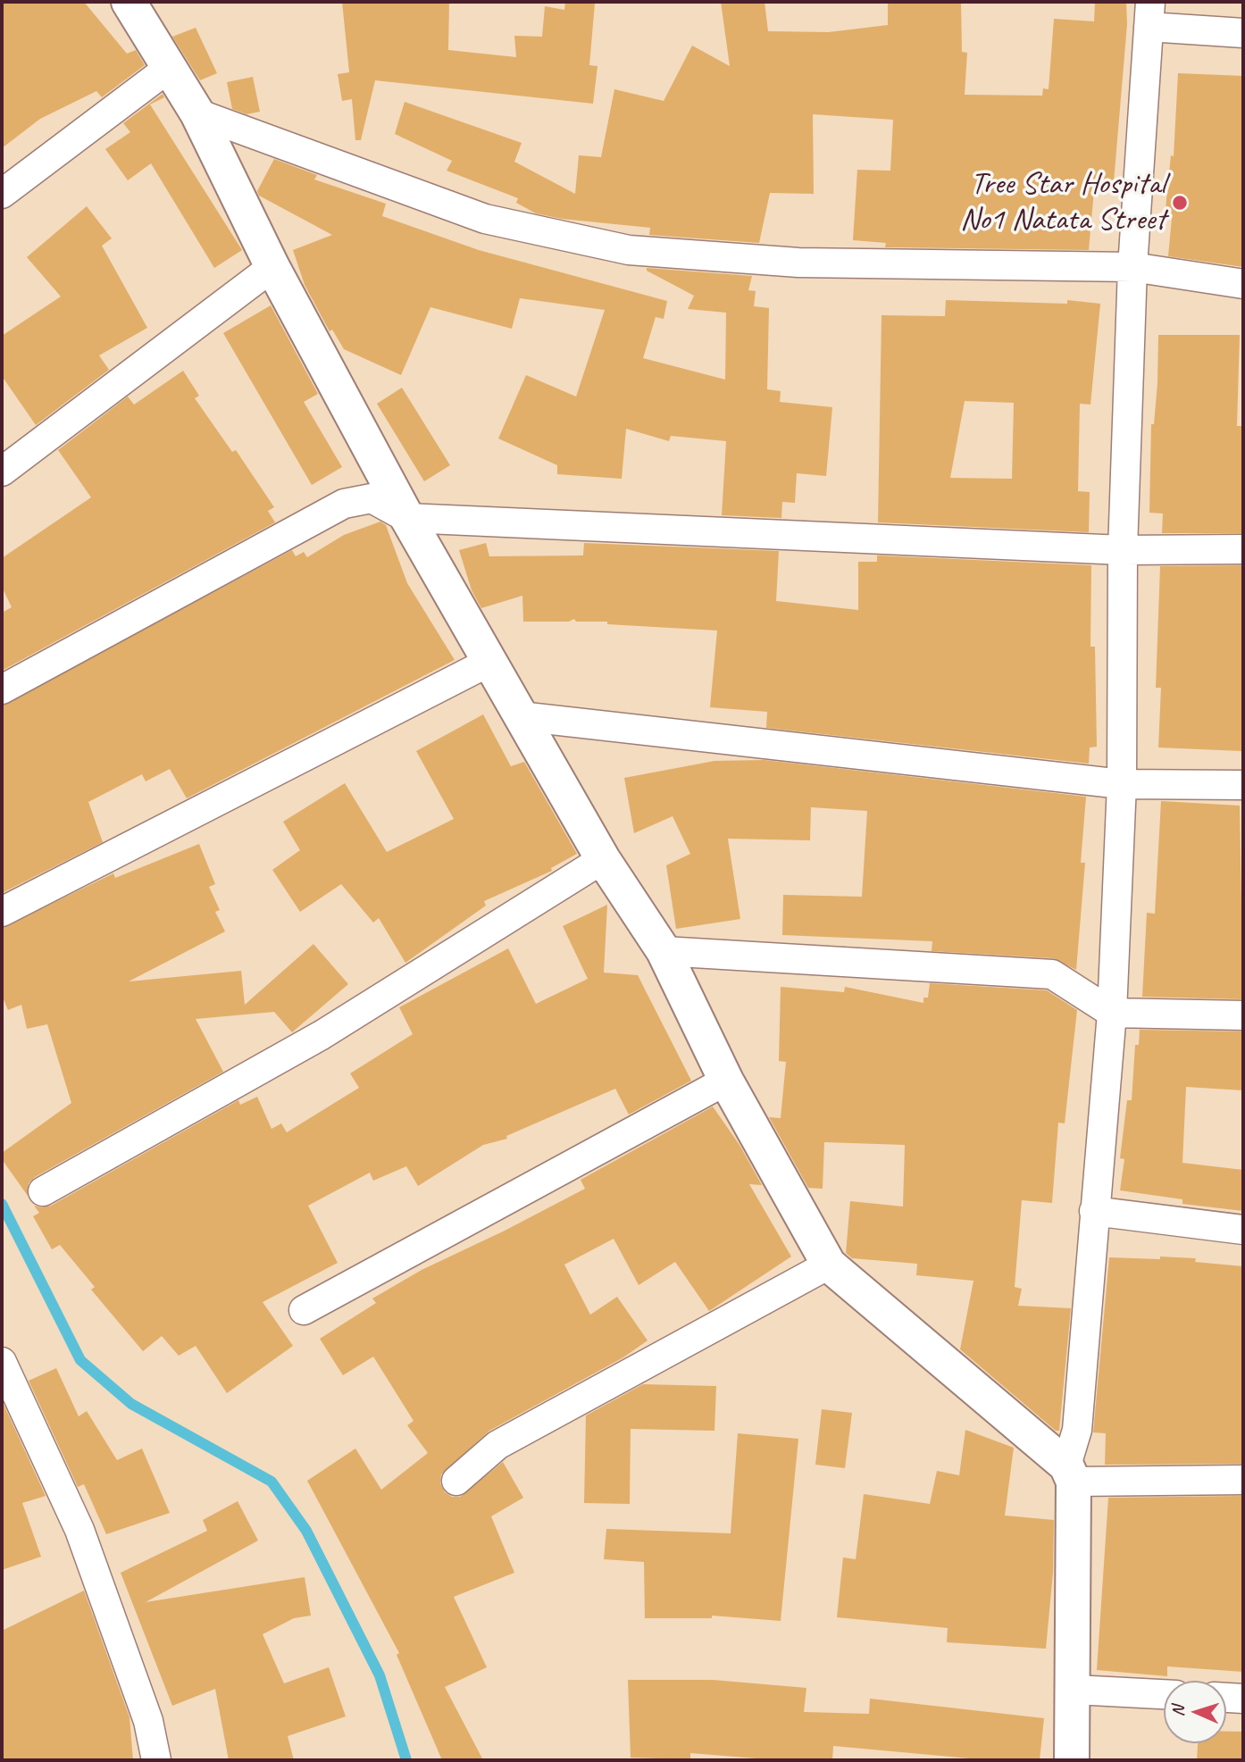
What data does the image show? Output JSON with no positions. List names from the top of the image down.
{
  "places": ["Tree Star Hospital No1 Natata Street"],
  "north": "left"
}
